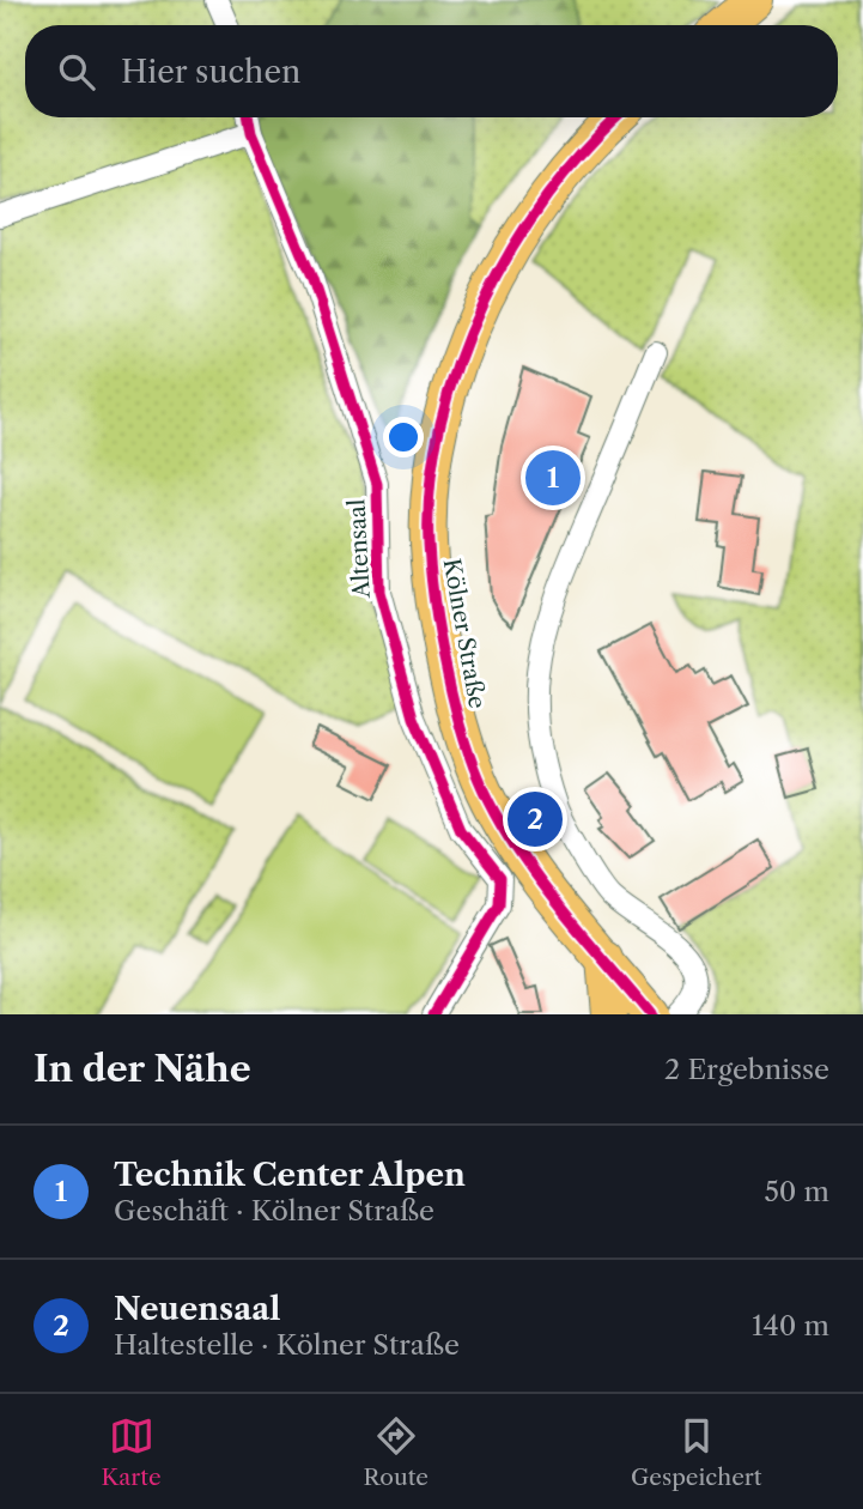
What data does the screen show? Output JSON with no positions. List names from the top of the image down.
{
  "streets": {
    "main road": ["Kölner Straße"],
    "street": ["Altensaal"]
  },
  "page": {
    "search": "Hier suchen",
    "pins": ["1", "2"],
    "heading": ["In der Nähe", "2 Ergebnisse"],
    "list": [
      {
        "mark": "1",
        "name": "Technik Center Alpen",
        "note": "Geschäft · Kölner Straße",
        "value": "50 m"
      },
      {
        "mark": "2",
        "name": "Neuensaal",
        "note": "Haltestelle · Kölner Straße",
        "value": "140 m"
      }
    ],
    "nav": ["Karte", "Route", "Gespeichert"]
  }
}
